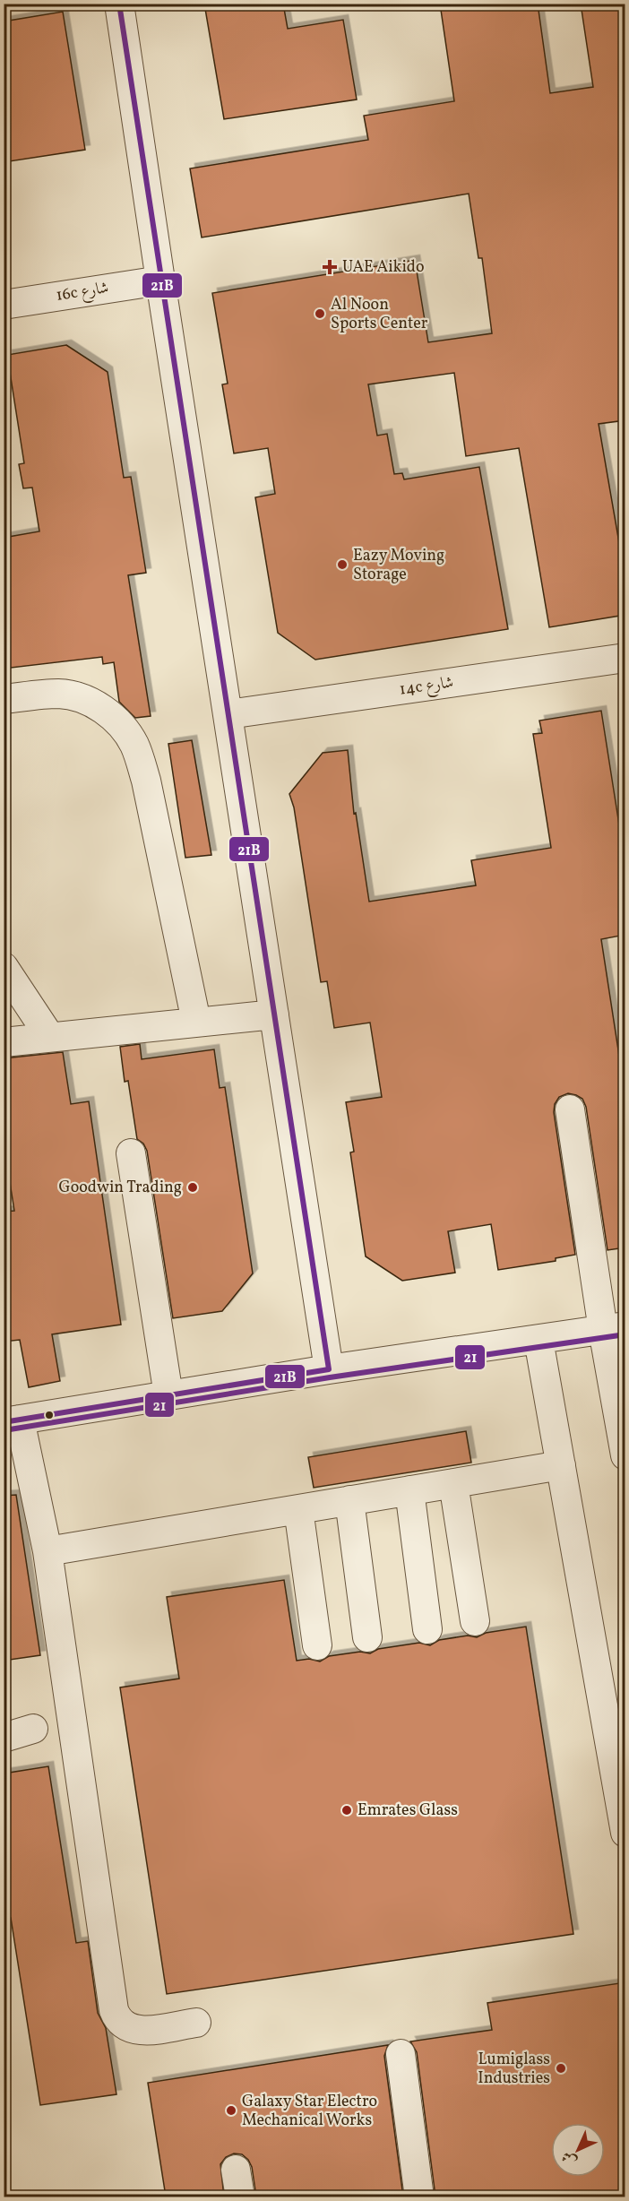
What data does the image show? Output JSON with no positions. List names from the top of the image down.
{
  "streets": {
    "street": ["16c شارع", "14c شارع"]
  },
  "places": {
    "health": ["UAE Aikido"],
    "other": [
      "Al Noon Sports Center",
      "Eazy Moving Storage",
      "Goodwin Trading",
      "Emrates Glass",
      "Lumiglass Industries",
      "Galaxy Star Electro Mechanical Works"
    ]
  },
  "lines": ["transit line 21B", "transit line 21"],
  "north": "bottom left"
}
